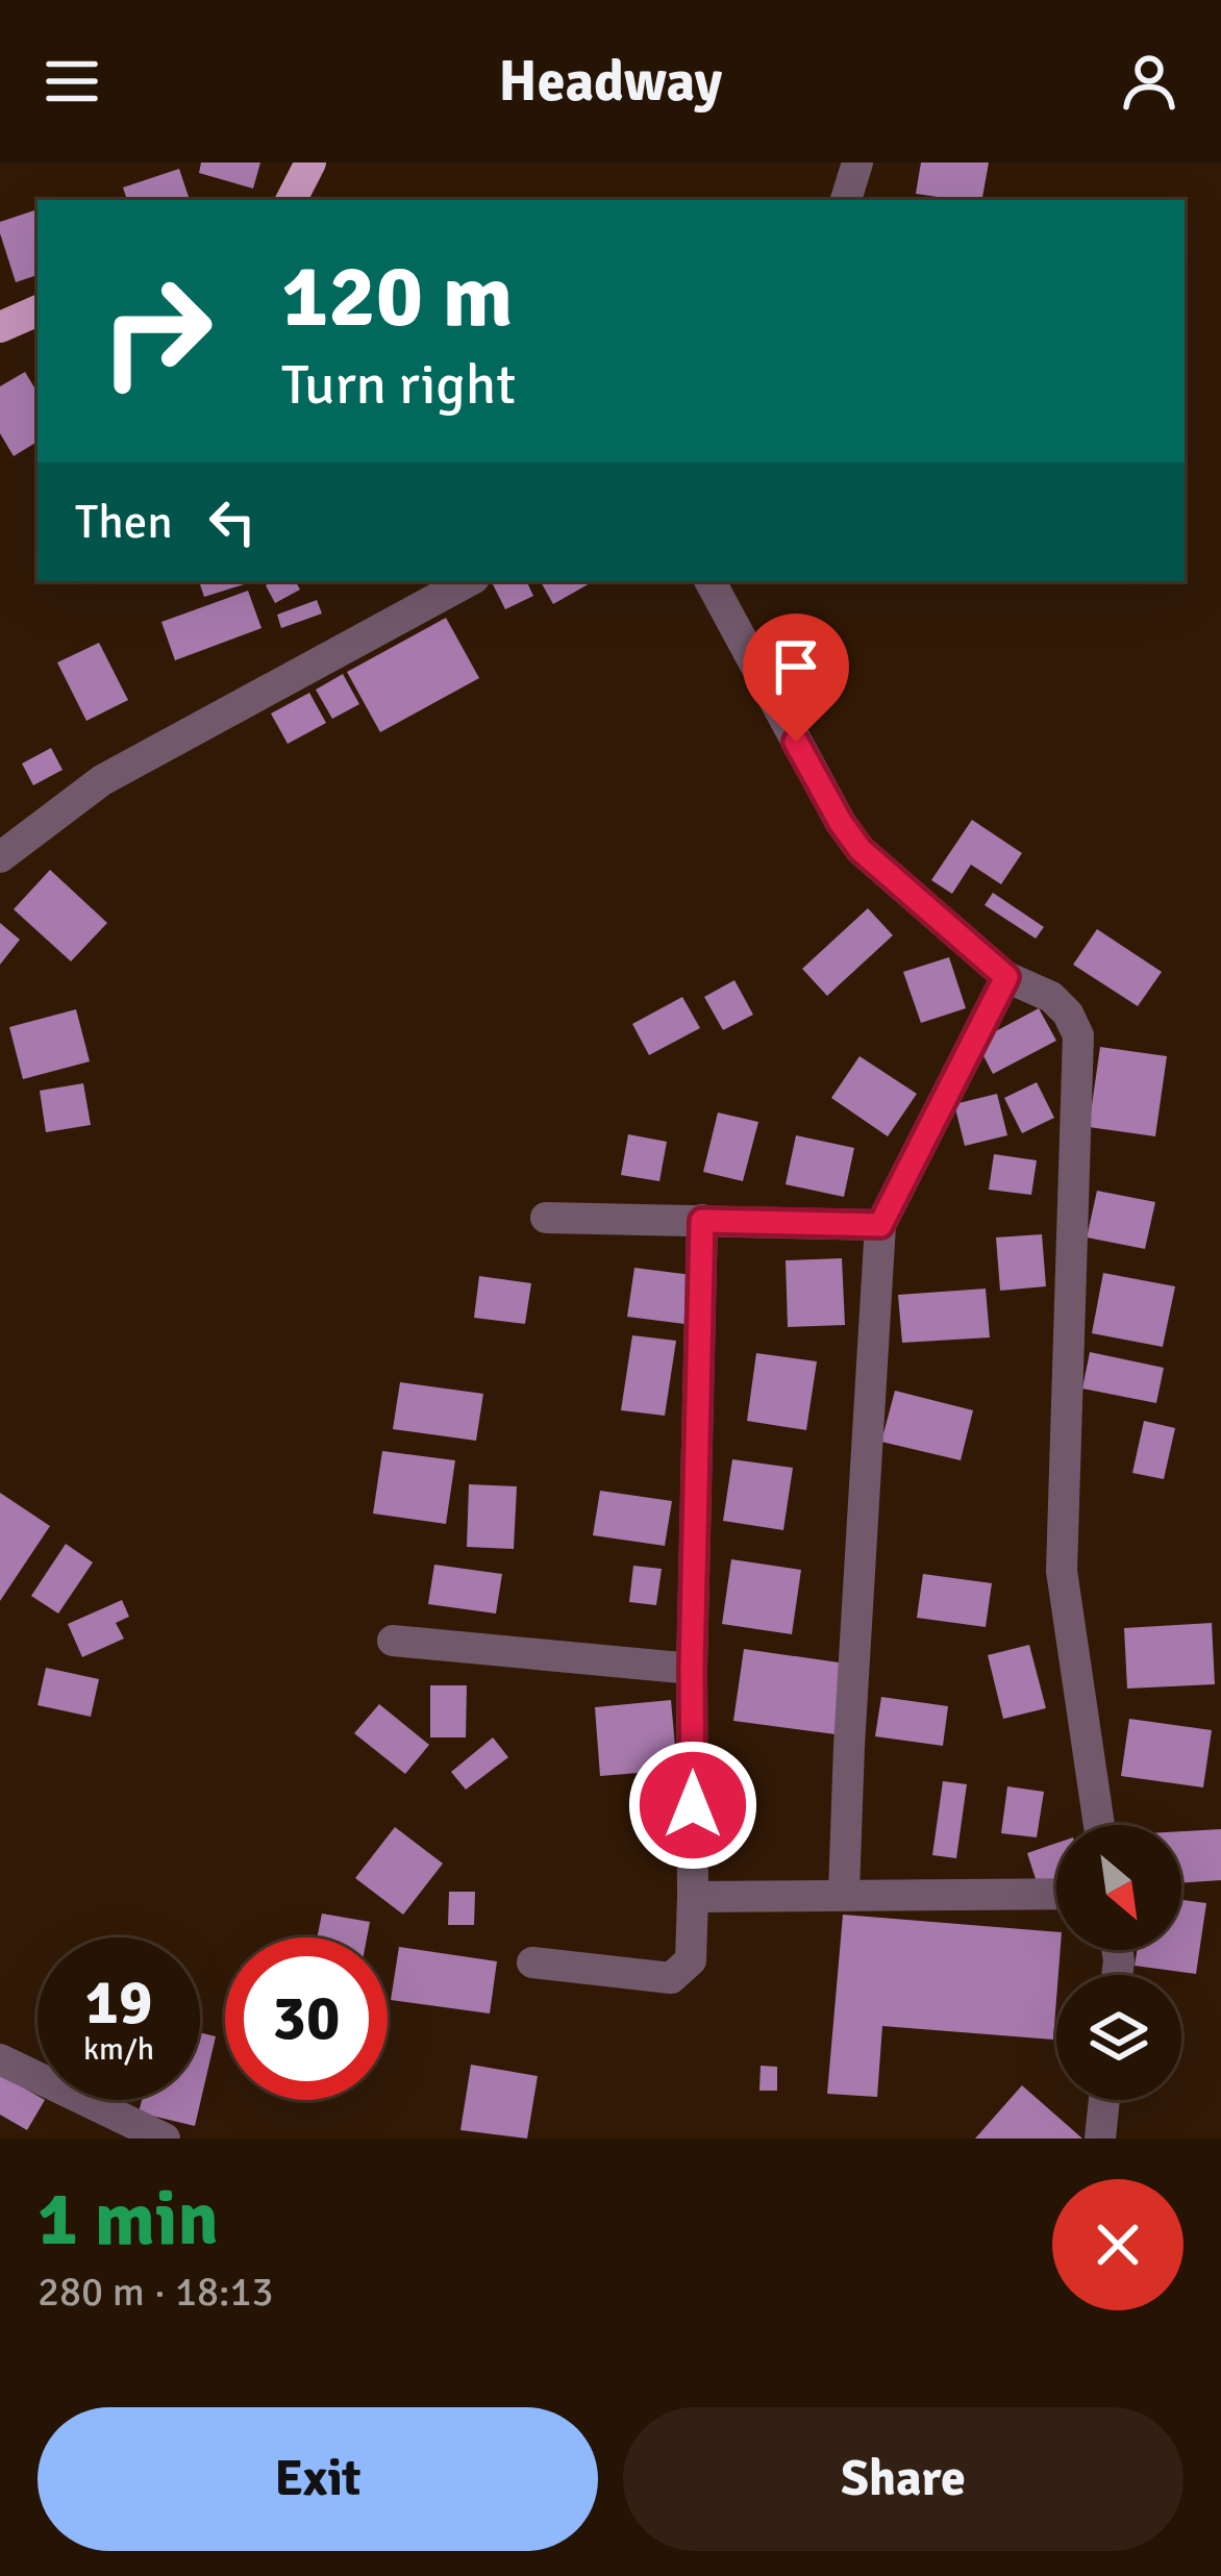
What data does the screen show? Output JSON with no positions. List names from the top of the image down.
{
  "north": "bottom right",
  "page": {
    "header": "Headway",
    "turn": ["120 m", "Turn right"],
    "then": "Then",
    "speed": "19 km/h",
    "limit": "30",
    "heading": ["1 min", "280 m · 18:13"],
    "buttons": ["Exit", "Share"]
  }
}
